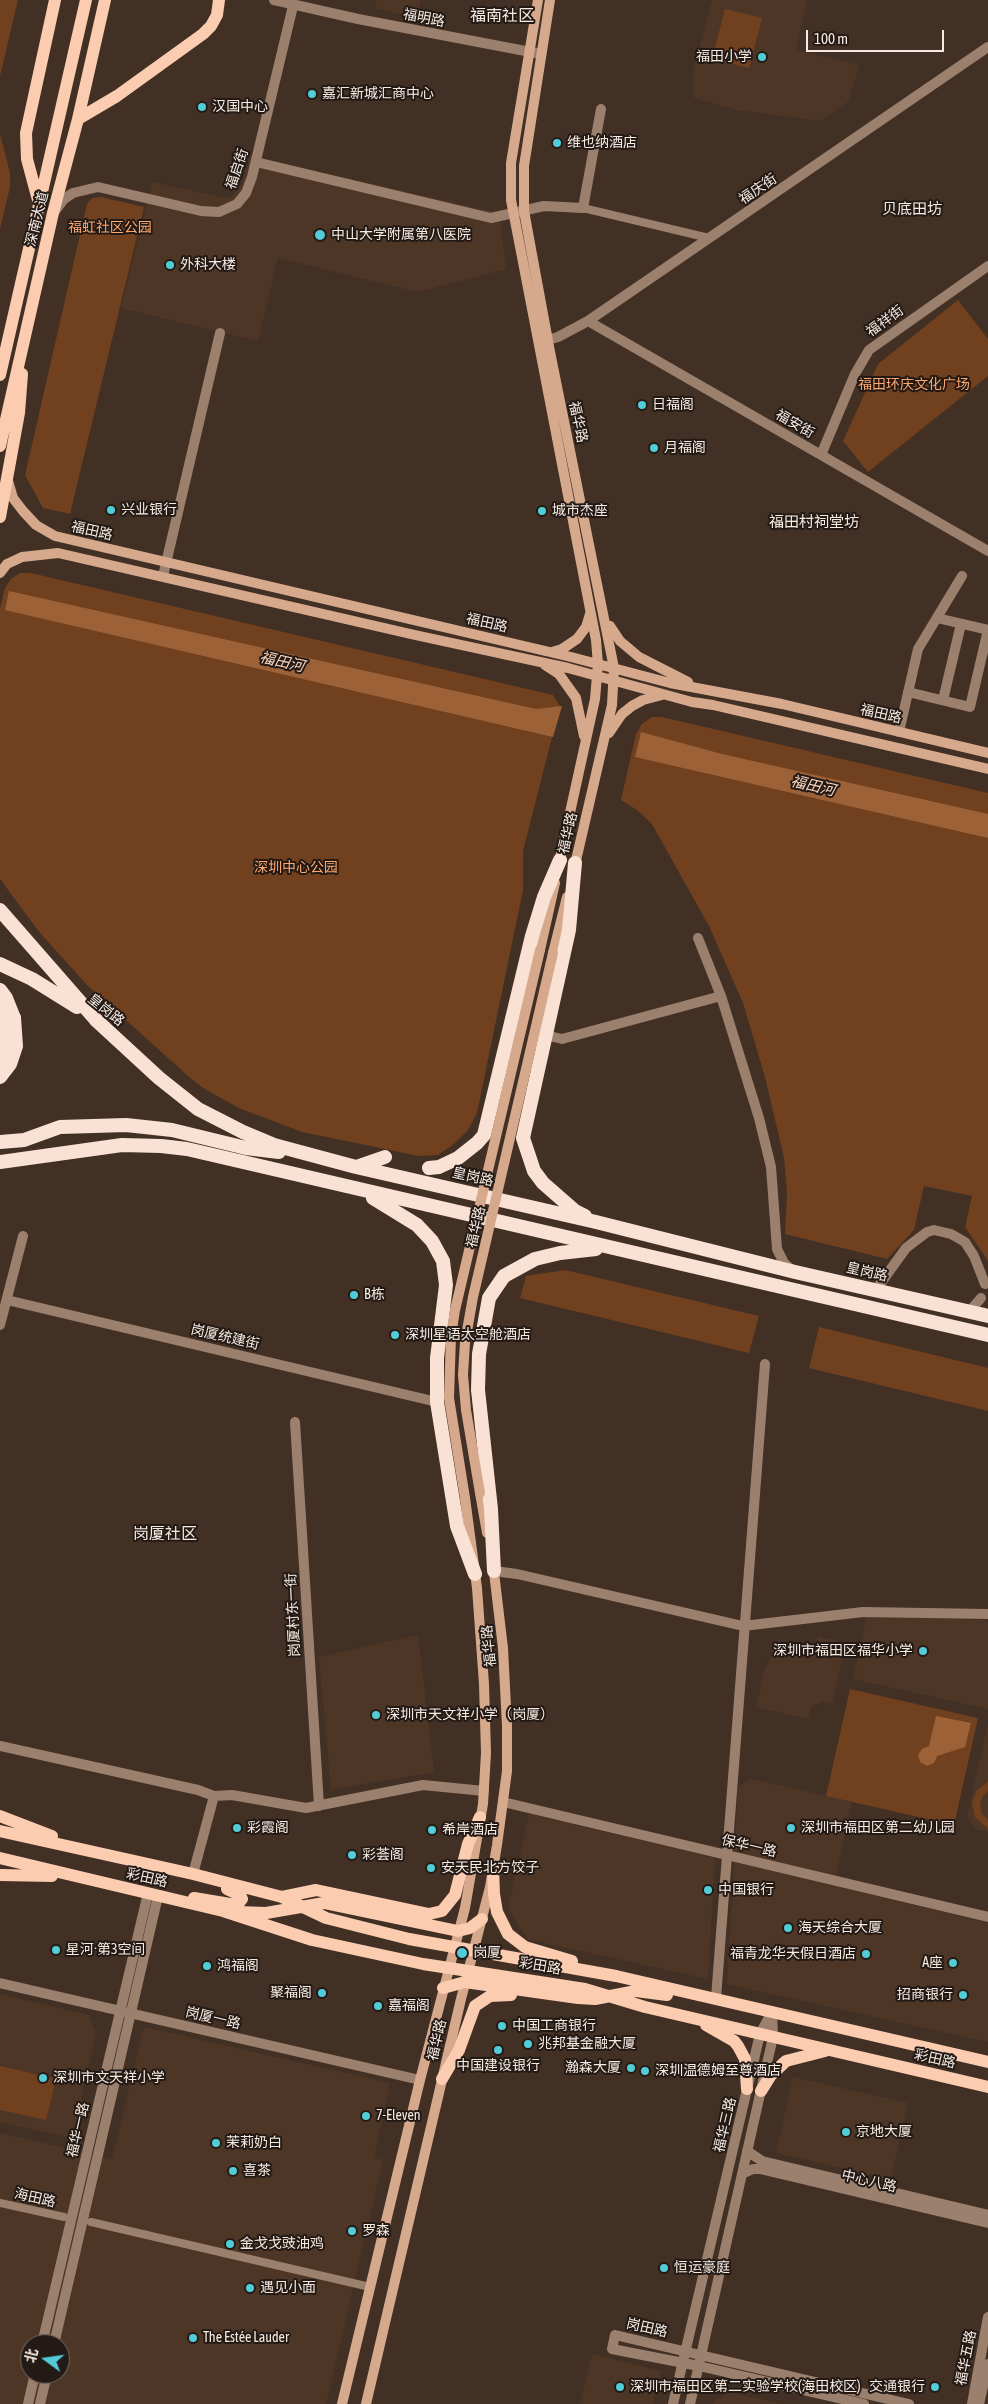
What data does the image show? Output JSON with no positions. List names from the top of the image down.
{
  "streets": {
    "highway": ["皇岗路"],
    "main road": [
      "深南大道",
      "福华路",
      "福田路",
      "彩田路"
    ],
    "street": [
      "福明路",
      "福启街",
      "福庆街",
      "福祥街",
      "福安街",
      "岗厦统建街",
      "岗厦村东一街",
      "保华一路",
      "岗厦一路",
      "福华三路",
      "福华一路",
      "中心八路",
      "海田路",
      "岗田路",
      "福华五路"
    ]
  },
  "crossings": [
    ["福明路", "福启街"],
    ["福明路", "福华路"],
    ["福启街", "深南大道"],
    ["福庆街", "福华路"],
    ["福庆街", "福安街"],
    ["福祥街", "福安街"],
    ["福华路", "福田路"],
    ["福华路", "保华一路"],
    ["福华路", "彩田路"],
    ["福华路", "岗厦一路"],
    ["彩田路", "福华三路"],
    ["彩田路", "福华一路"],
    ["岗厦一路", "福华一路"],
    ["福华三路", "中心八路"],
    ["福华三路", "岗田路"]
  ],
  "districts": [
    "福南社区",
    "贝底田坊",
    "福田村祠堂坊",
    "岗厦社区"
  ],
  "water": ["福田河"],
  "parks": ["福虹社区公园", "福田环庆文化广场", "深圳中心公园"],
  "places": [
    "福田小学",
    "嘉汇新城汇商中心",
    "汉国中心",
    "维也纳酒店",
    "中山大学附属第八医院",
    "外科大楼",
    "日福阁",
    "月福阁",
    "兴业银行",
    "城市杰座",
    "B栋",
    "深圳星语太空舱酒店",
    "深圳市福田区福华小学",
    "深圳市天文祥小学（岗厦）",
    "彩霞阁",
    "深圳市福田区第二幼儿园",
    "希岸酒店",
    "彩荟阁",
    "安天民北方饺子",
    "中国银行",
    "海天综合大厦",
    "星河·第3空间",
    "岗厦",
    "福青龙华天假日酒店",
    "A座",
    "鸿福阁",
    "聚福阁",
    "招商银行",
    "嘉福阁",
    "中国工商银行",
    "兆邦基金融大厦",
    "中国建设银行",
    "瀚森大厦",
    "深圳温德姆至尊酒店",
    "深圳市文天祥小学",
    "7-Eleven",
    "京地大厦",
    "茉莉奶白",
    "喜茶",
    "罗森",
    "金戈戈豉油鸡",
    "恒运豪庭",
    "遇见小面",
    "The Estée Lauder",
    "深圳市福田区第二实验学校(海田校区)",
    "交通银行"
  ],
  "scale_bar": "100 m",
  "north": "left"
}
